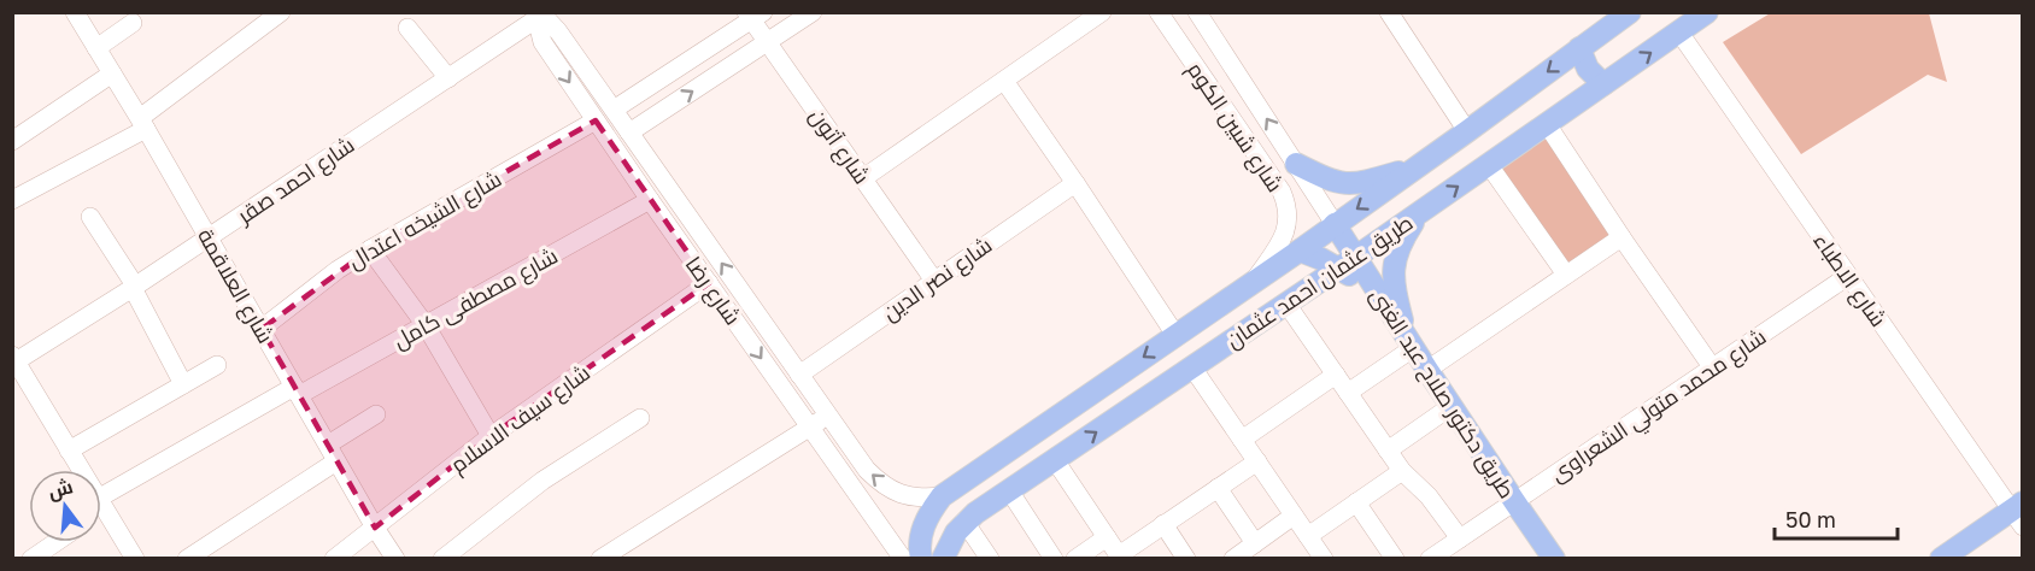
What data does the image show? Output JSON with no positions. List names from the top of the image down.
{
  "streets": {
    "main road": ["طريق عثمان احمد عثمان", "طريق دكتور صلاح عبد الغنى"],
    "street": [
      "شارع شبين الكوم",
      "شارع آتون",
      "شارع احمد صقر",
      "شارع الشيخه اعتدال",
      "شارع نصر الدين",
      "شارع الاطباء",
      "شارع العلاقمة",
      "شارع رضا",
      "شارع مصطفى كامل",
      "شارع محمد متولي الشعراوى",
      "شارع سيف الاسلام"
    ]
  },
  "crossings": [
    ["شارع شبين الكوم", "طريق عثمان احمد عثمان"],
    ["شارع آتون", "شارع نصر الدين"],
    ["شارع احمد صقر", "شارع العلاقمة"],
    ["شارع احمد صقر", "شارع رضا"],
    ["شارع الشيخه اعتدال", "شارع العلاقمة"],
    ["شارع الشيخه اعتدال", "شارع رضا"],
    ["شارع نصر الدين", "شارع رضا"],
    ["شارع الاطباء", "طريق عثمان احمد عثمان"],
    ["شارع الاطباء", "شارع محمد متولي الشعراوى"],
    ["طريق عثمان احمد عثمان", "شارع رضا"],
    ["طريق عثمان احمد عثمان", "طريق دكتور صلاح عبد الغنى"],
    ["شارع العلاقمة", "شارع مصطفى كامل"],
    ["شارع العلاقمة", "شارع سيف الاسلام"],
    ["شارع رضا", "شارع مصطفى كامل"],
    ["شارع رضا", "شارع سيف الاسلام"],
    ["طريق دكتور صلاح عبد الغنى", "شارع محمد متولي الشعراوى"]
  ],
  "scale_bar": "50 m",
  "north": "top"
}
